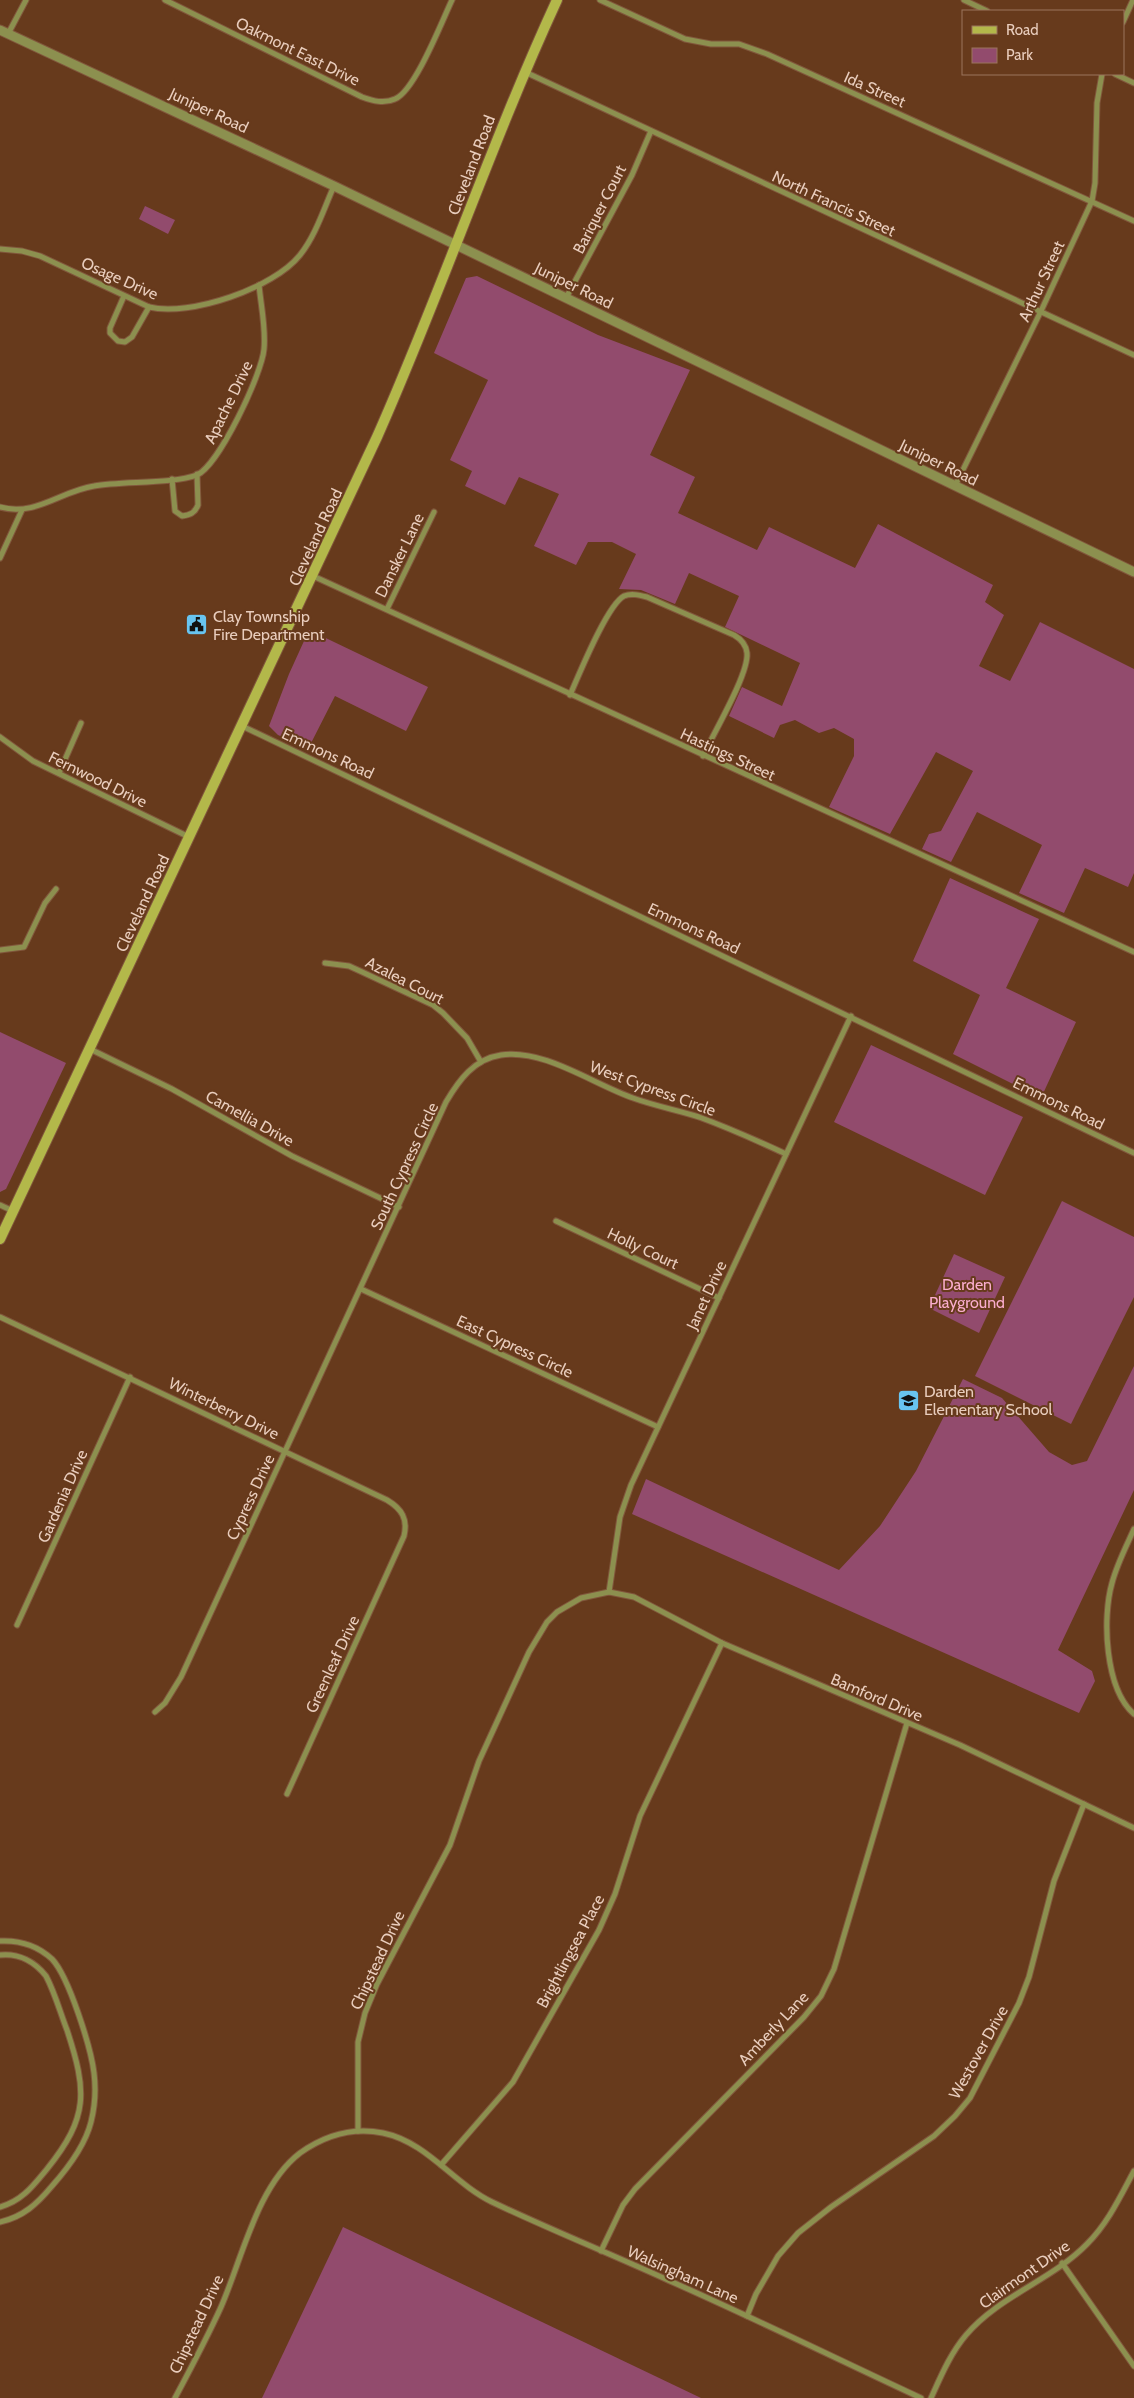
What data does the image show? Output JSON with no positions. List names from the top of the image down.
{
  "streets": {
    "main road": ["Cleveland Road"],
    "street": [
      "Oakmont East Drive",
      "Ida Street",
      "Juniper Road",
      "North Francis Street",
      "Bariquer Court",
      "Osage Drive",
      "Arthur Street",
      "Apache Drive",
      "Dansker Lane",
      "Emmons Road",
      "Hastings Street",
      "Fernwood Drive",
      "Azalea Court",
      "West Cypress Circle",
      "Camellia Drive",
      "South Cypress Circle",
      "Holly Court",
      "Janet Drive",
      "East Cypress Circle",
      "Winterberry Drive",
      "Gardenia Drive",
      "Cypress Drive",
      "Greenleaf Drive",
      "Bamford Drive",
      "Brightlingsea Place",
      "Chipstead Drive",
      "Amberly Lane",
      "Westover Drive",
      "Walsingham Lane",
      "Clairmont Drive"
    ]
  },
  "crossings": [
    ["Ida Street", "Arthur Street"],
    ["Juniper Road", "Cleveland Road"],
    ["Juniper Road", "Bariquer Court"],
    ["Juniper Road", "Arthur Street"],
    ["Cleveland Road", "North Francis Street"],
    ["Cleveland Road", "Emmons Road"],
    ["Cleveland Road", "Hastings Street"],
    ["Cleveland Road", "Fernwood Drive"],
    ["Cleveland Road", "Camellia Drive"],
    ["North Francis Street", "Bariquer Court"],
    ["North Francis Street", "Arthur Street"],
    ["Osage Drive", "Apache Drive"],
    ["Dansker Lane", "Hastings Street"],
    ["Emmons Road", "Janet Drive"],
    ["Azalea Court", "West Cypress Circle"],
    ["Azalea Court", "South Cypress Circle"],
    ["West Cypress Circle", "South Cypress Circle"],
    ["West Cypress Circle", "Janet Drive"],
    ["Camellia Drive", "South Cypress Circle"],
    ["South Cypress Circle", "East Cypress Circle"],
    ["South Cypress Circle", "Cypress Drive"],
    ["Holly Court", "Janet Drive"],
    ["Janet Drive", "East Cypress Circle"],
    ["Janet Drive", "Bamford Drive"],
    ["Janet Drive", "Chipstead Drive"],
    ["East Cypress Circle", "Cypress Drive"],
    ["Winterberry Drive", "Gardenia Drive"],
    ["Winterberry Drive", "Cypress Drive"],
    ["Winterberry Drive", "Greenleaf Drive"],
    ["Bamford Drive", "Brightlingsea Place"],
    ["Bamford Drive", "Chipstead Drive"],
    ["Bamford Drive", "Amberly Lane"],
    ["Bamford Drive", "Westover Drive"],
    ["Brightlingsea Place", "Walsingham Lane"],
    ["Amberly Lane", "Walsingham Lane"],
    ["Westover Drive", "Walsingham Lane"]
  ],
  "parks": ["Darden Playground"],
  "places": {
    "public building": ["Clay Township Fire Department"],
    "school or university": ["Darden Elementary School"]
  },
  "legend": ["Road", "Park"]
}
